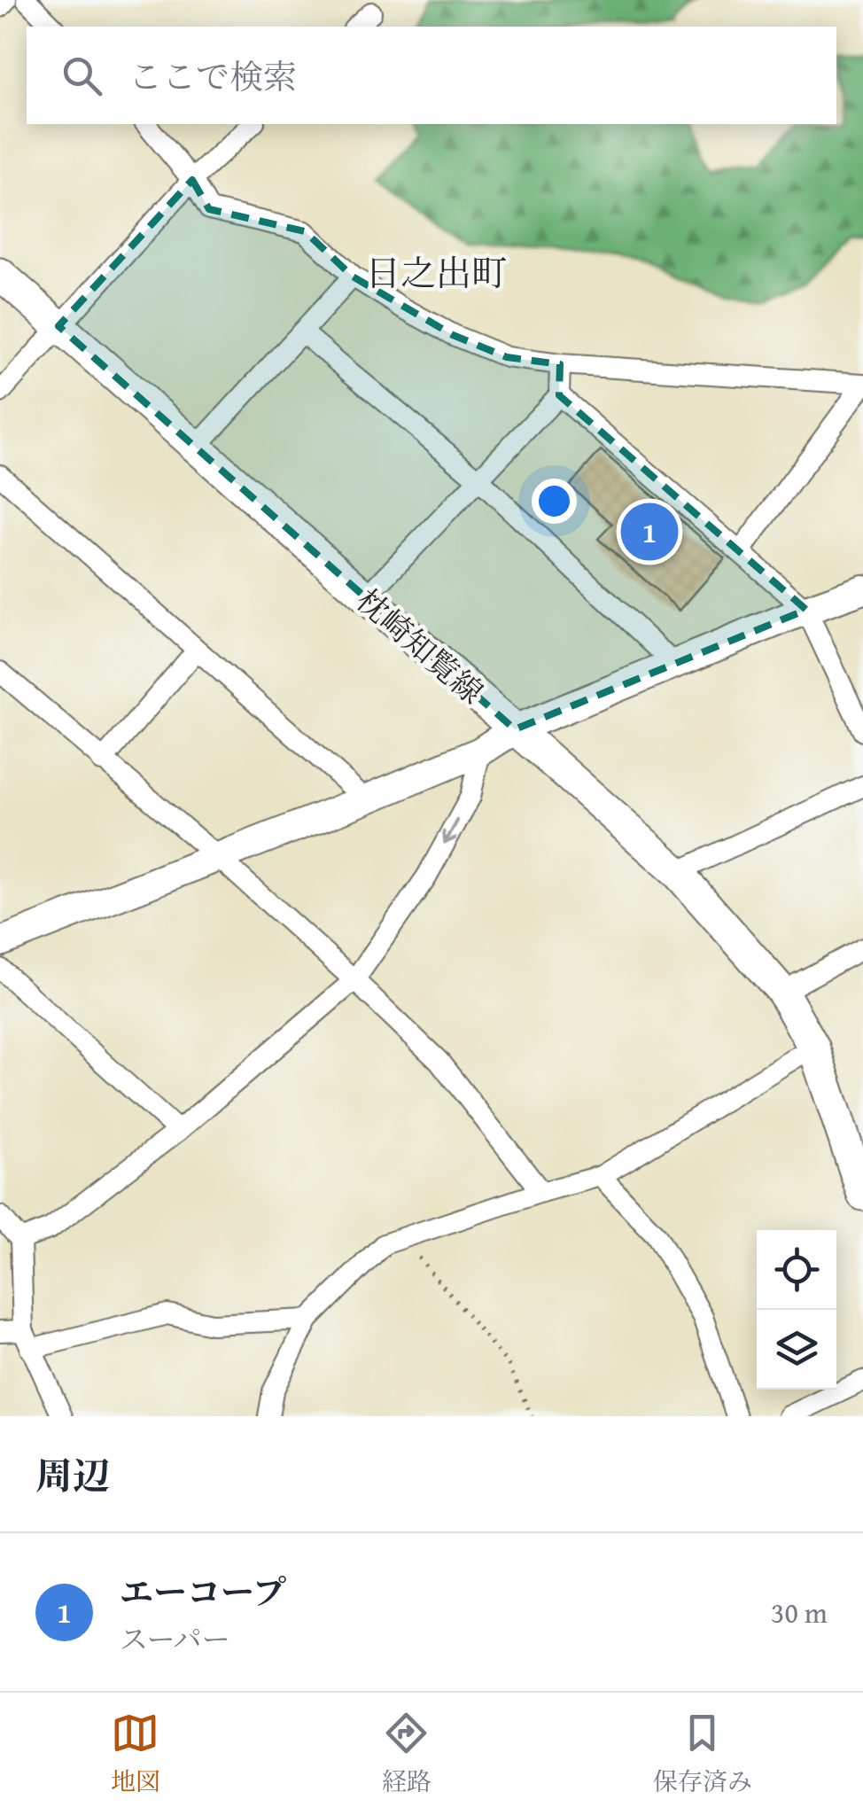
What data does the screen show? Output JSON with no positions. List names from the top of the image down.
{
  "streets": {
    "main road": ["枕崎知覧線"]
  },
  "districts": ["日之出町"],
  "page": {
    "search": "ここで検索",
    "pins": "1",
    "heading": "周辺",
    "list": [
      {
        "mark": "1",
        "name": "エーコープ",
        "note": "スーパー",
        "value": "30 m"
      }
    ],
    "nav": ["地図", "経路", "保存済み"]
  }
}
